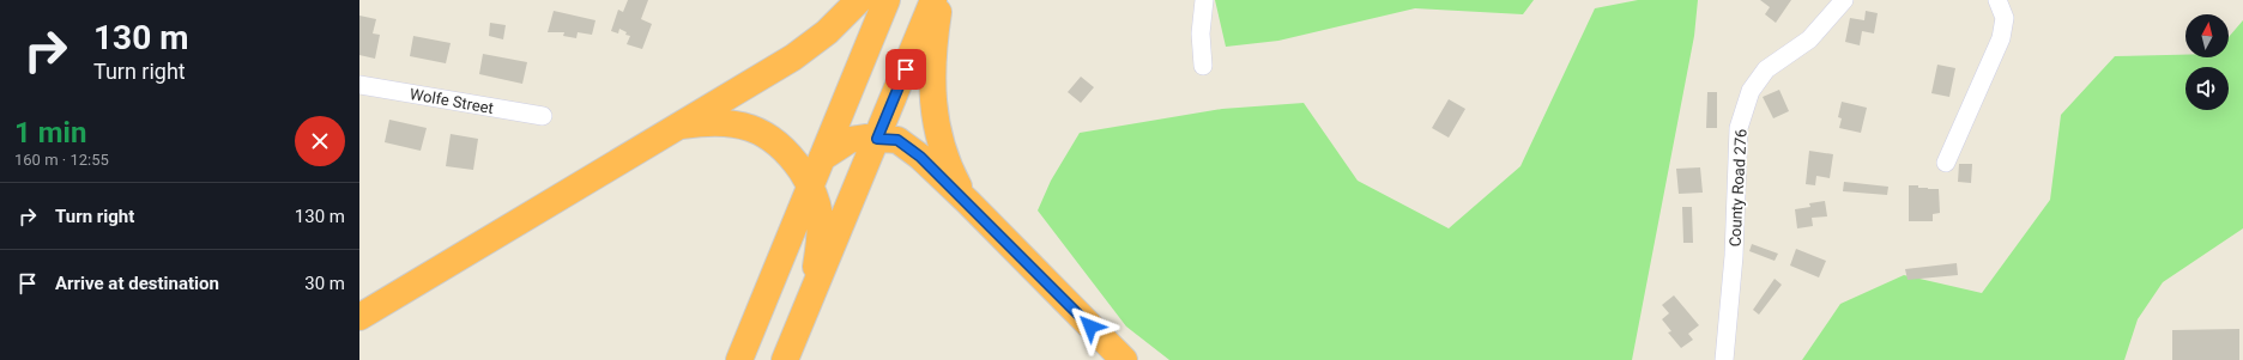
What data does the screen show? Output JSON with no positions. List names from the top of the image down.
{
  "streets": {
    "street": ["Wolfe Street", "County Road 276"]
  },
  "north": "top",
  "page": {
    "turn": ["130 m", "Turn right"],
    "heading": ["1 min", "160 m · 12:55"],
    "list": [
      {
        "name": "Turn right",
        "value": "130 m"
      },
      {
        "name": "Arrive at destination",
        "value": "30 m"
      }
    ]
  }
}
